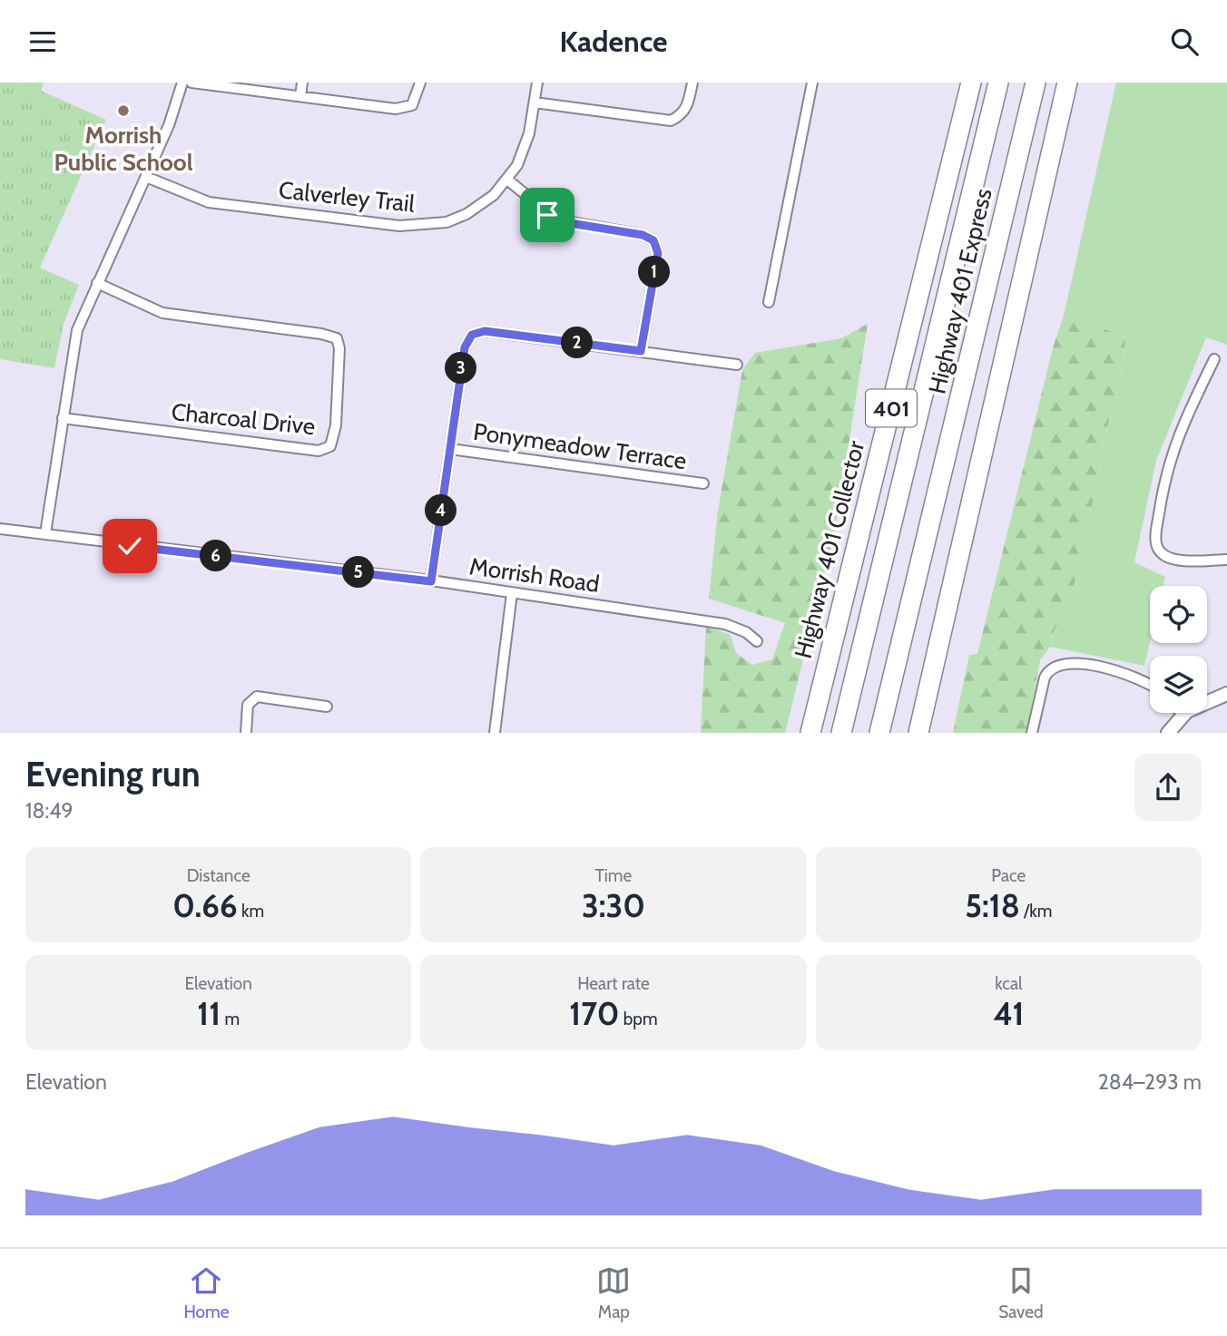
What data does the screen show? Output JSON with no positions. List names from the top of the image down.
{
  "streets": {
    "highway": ["Highway 401 Express", "401", "Highway 401 Collector"],
    "street": [
      "Calverley Trail",
      "Charcoal Drive",
      "Ponymeadow Terrace",
      "Morrish Road"
    ]
  },
  "places": ["Morrish Public School"],
  "page": {
    "header": "Kadence",
    "pins": [
      "1",
      "2",
      "3",
      "4",
      "6",
      "5"
    ],
    "heading": ["Evening run", "18:49"],
    "stats": [
      ["Distance", "0.66 km"],
      ["Time", "3:30"],
      ["Pace", "5:18 /km"],
      ["Elevation", "11 m"],
      ["Heart rate", "170 bpm"],
      ["kcal", "41"]
    ],
    "chart": ["Elevation", "284–293 m"],
    "tabs": ["Home", "Map", "Saved"]
  }
}
